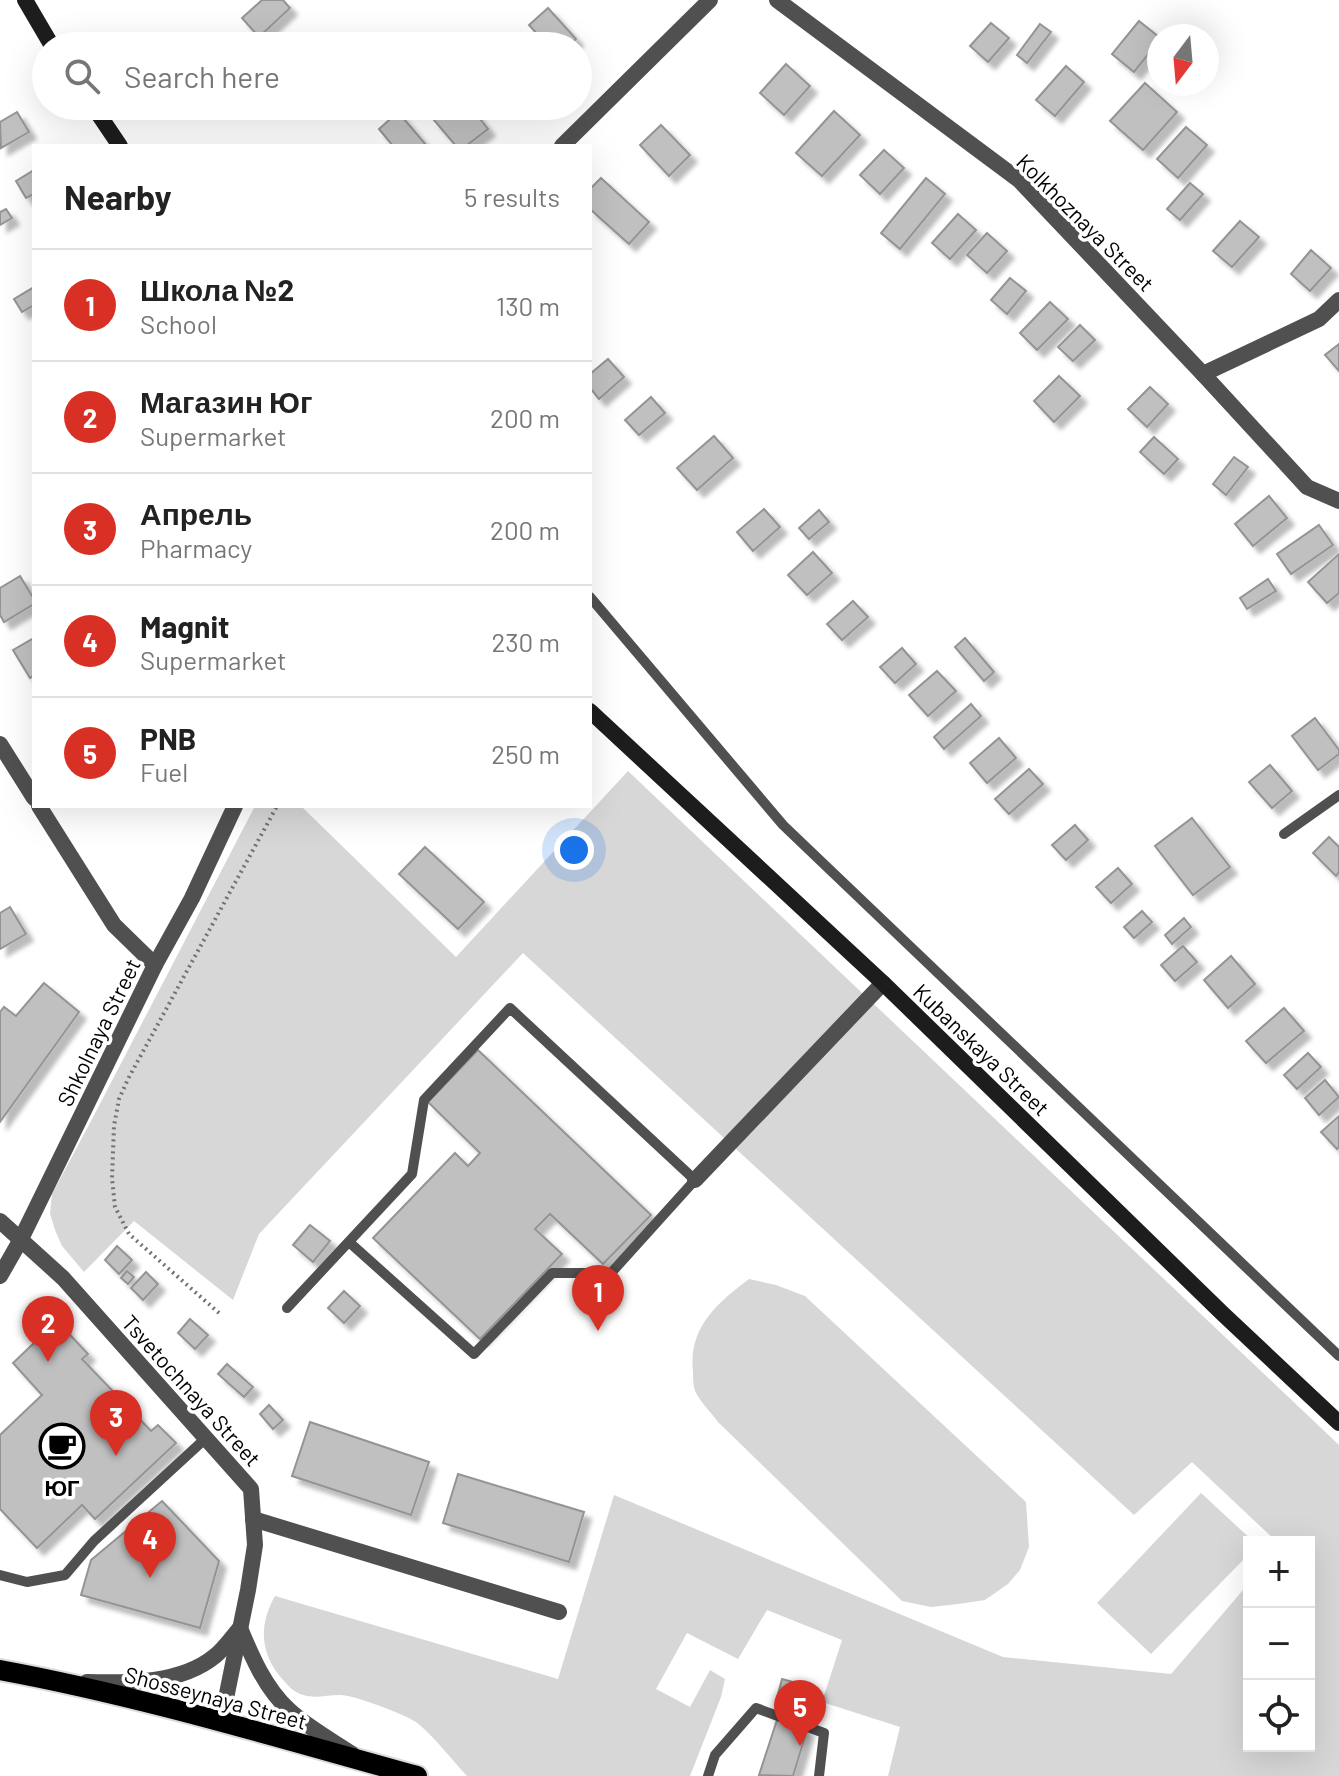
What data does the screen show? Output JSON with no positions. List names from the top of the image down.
{
  "streets": {
    "main road": ["Kubanskaya Street", "Shosseynaya Street"],
    "street": ["Kolkhoznaya Street", "Shkolnaya Street", "Tsvetochnaya Street"]
  },
  "crossings": [
    ["Shkolnaya Street", "Tsvetochnaya Street"],
    ["Tsvetochnaya Street", "Shosseynaya Street"]
  ],
  "places": {
    "cafe": ["ЮГ"]
  },
  "north": "bottom",
  "page": {
    "search": "Search here",
    "heading": ["Nearby", "5 results"],
    "list": [
      {
        "mark": "1",
        "name": "Школа №2",
        "note": "School",
        "value": "130 m"
      },
      {
        "mark": "2",
        "name": "Магазин Юг",
        "note": "Supermarket",
        "value": "200 m"
      },
      {
        "mark": "3",
        "name": "Апрель",
        "note": "Pharmacy",
        "value": "200 m"
      },
      {
        "mark": "4",
        "name": "Magnit",
        "note": "Supermarket",
        "value": "230 m"
      },
      {
        "mark": "5",
        "name": "PNB",
        "note": "Fuel",
        "value": "250 m"
      }
    ],
    "pins": [
      "1",
      "2",
      "3",
      "4",
      "5"
    ],
    "map_buttons": ["+", "−"]
  }
}
